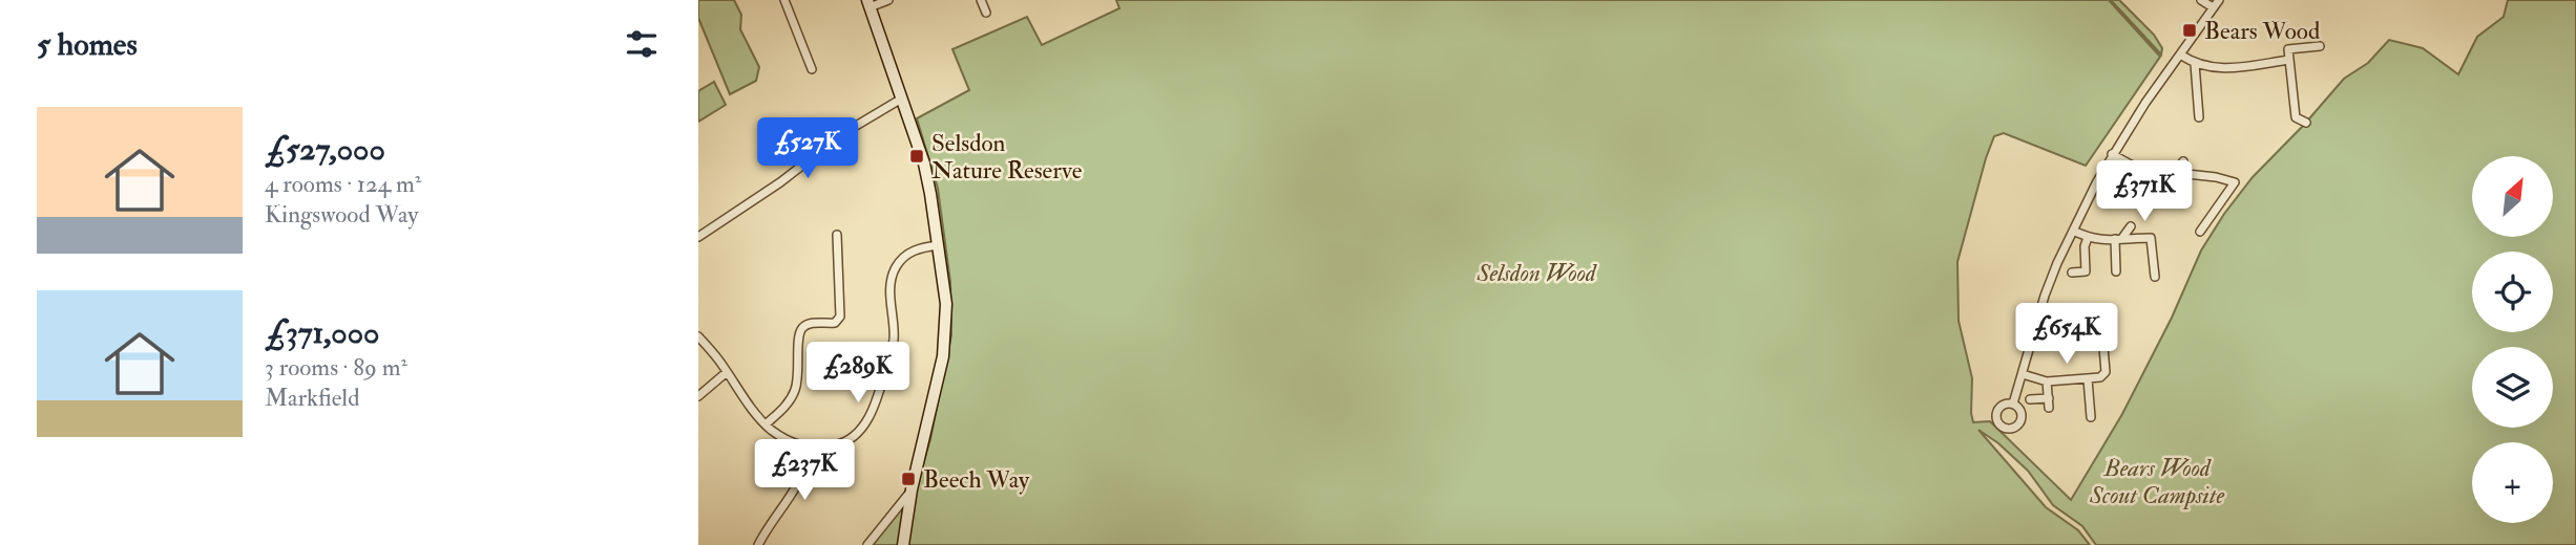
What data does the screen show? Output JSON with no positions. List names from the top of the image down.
{
  "parks": ["Selsdon Wood", "Bears Wood Scout Campsite"],
  "places": {
    "transit": ["Bears Wood", "Selsdon Nature Reserve", "Beech Way"]
  },
  "north": "top right",
  "page": {
    "heading": "5 homes",
    "list": [
      {
        "name": "£527,000",
        "note": "4 rooms · 124 m² · Kingswood Way"
      },
      {
        "name": "£371,000",
        "note": "3 rooms · 89 m² · Markfield"
      }
    ],
    "price": [
      "£527K",
      "£371K",
      "£654K",
      "£289K",
      "£237K"
    ],
    "map_buttons": "+"
  }
}
